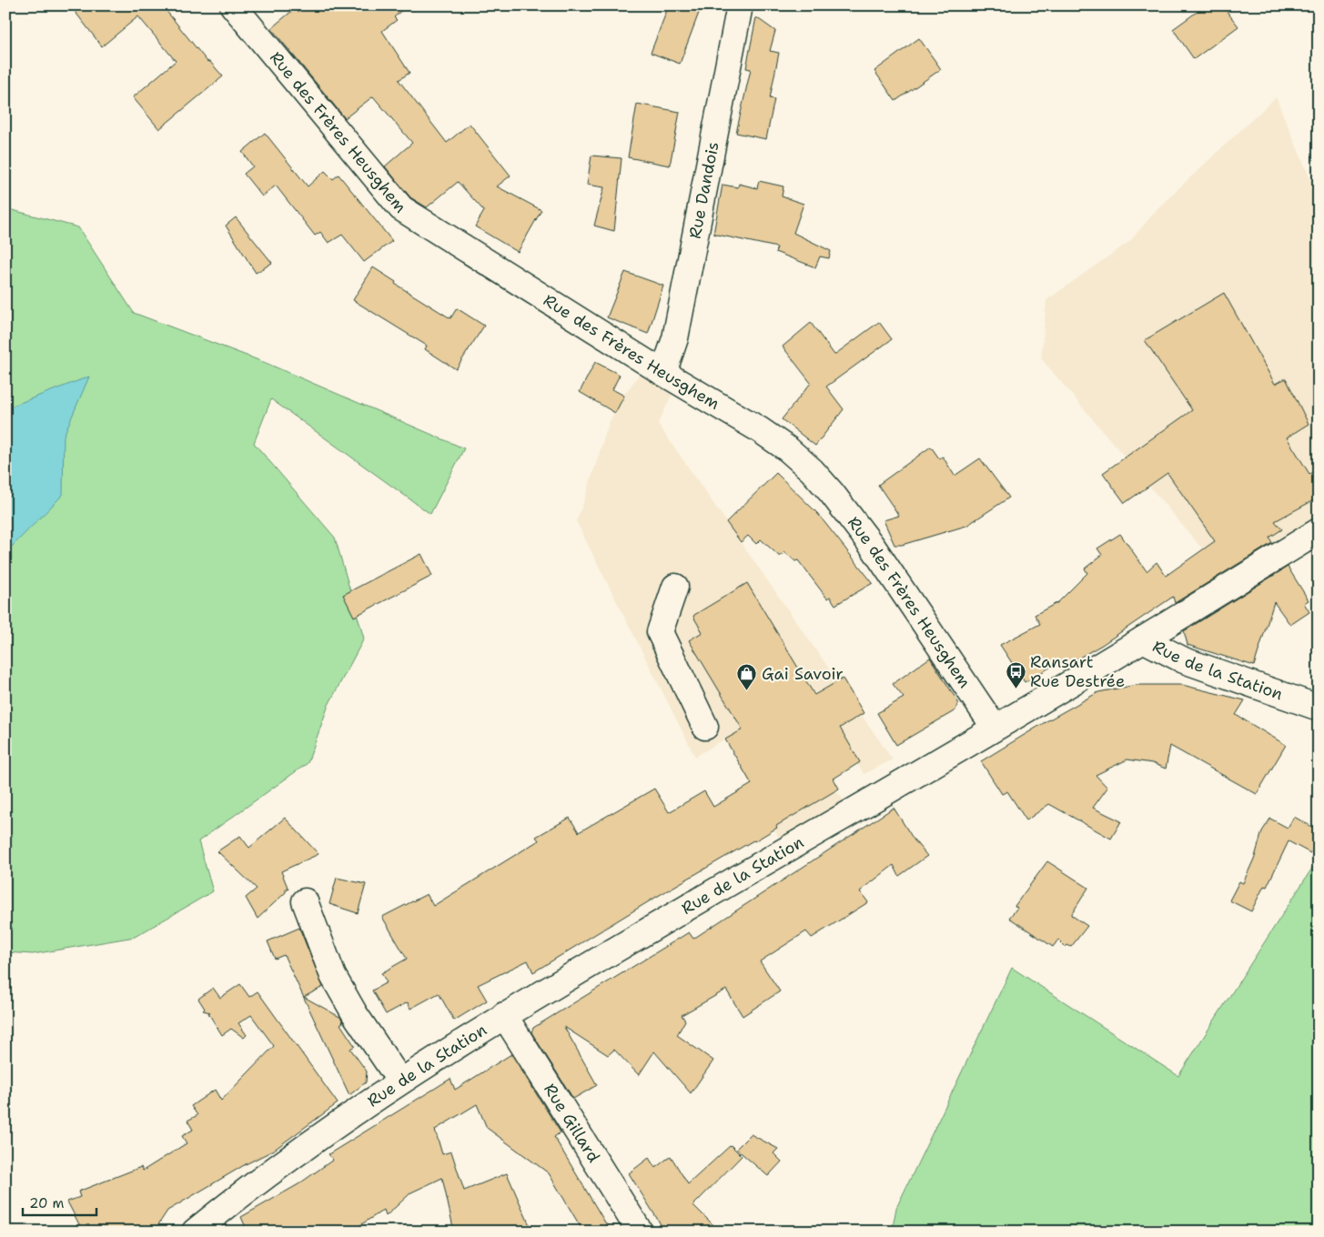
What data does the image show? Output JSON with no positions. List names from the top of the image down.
{
  "streets": {
    "street": [
      "Rue des Frères Heusghem",
      "Rue Dandois",
      "Rue de la Station",
      "Rue Gillard"
    ]
  },
  "crossings": [
    ["Rue des Frères Heusghem", "Rue Dandois"],
    ["Rue des Frères Heusghem", "Rue de la Station"],
    ["Rue de la Station", "Rue Gillard"]
  ],
  "places": {
    "bus stop": ["Ransart Rue Destrée"],
    "shop": ["Gai Savoir"]
  },
  "scale_bar": "20 m"
}
